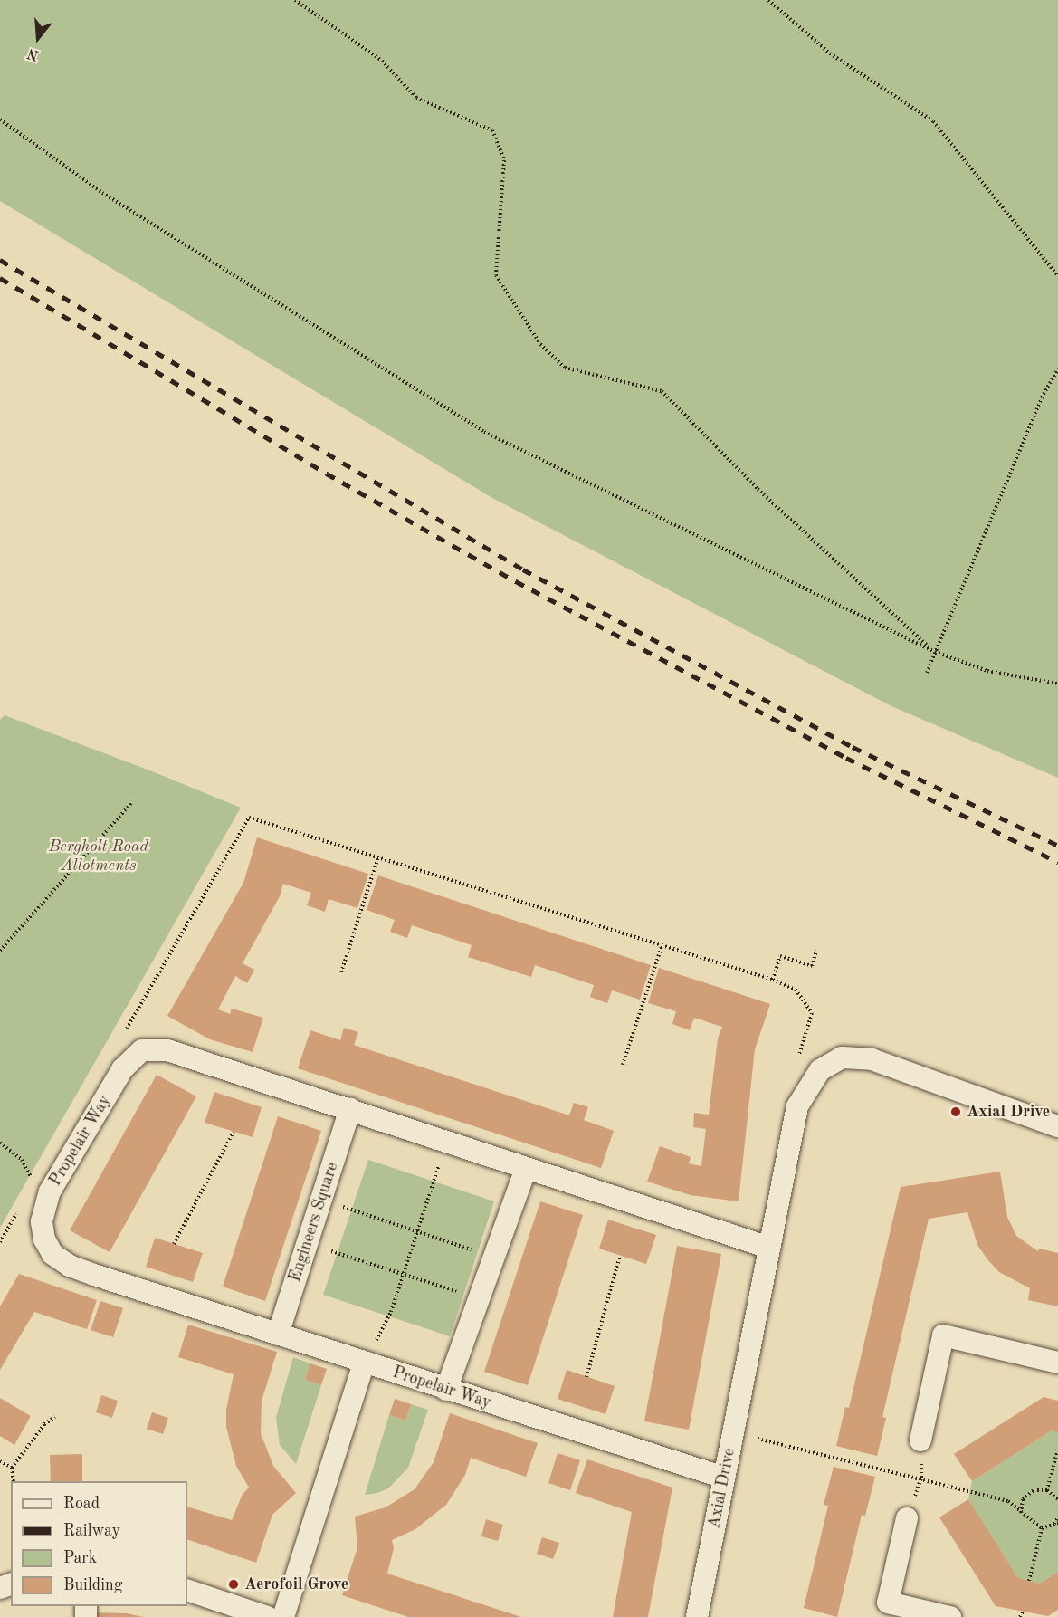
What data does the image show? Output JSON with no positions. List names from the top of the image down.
{
  "streets": {
    "street": ["Propelair Way", "Engineers Square", "Axial Drive"]
  },
  "crossings": [
    ["Propelair Way", "Engineers Square"],
    ["Propelair Way", "Axial Drive"]
  ],
  "parks": ["Bergholt Road Allotments"],
  "places": ["Axial Drive", "Aerofoil Grove"],
  "legend": [
    "Road",
    "Railway",
    "Park",
    "Building"
  ],
  "north": "bottom"
}
